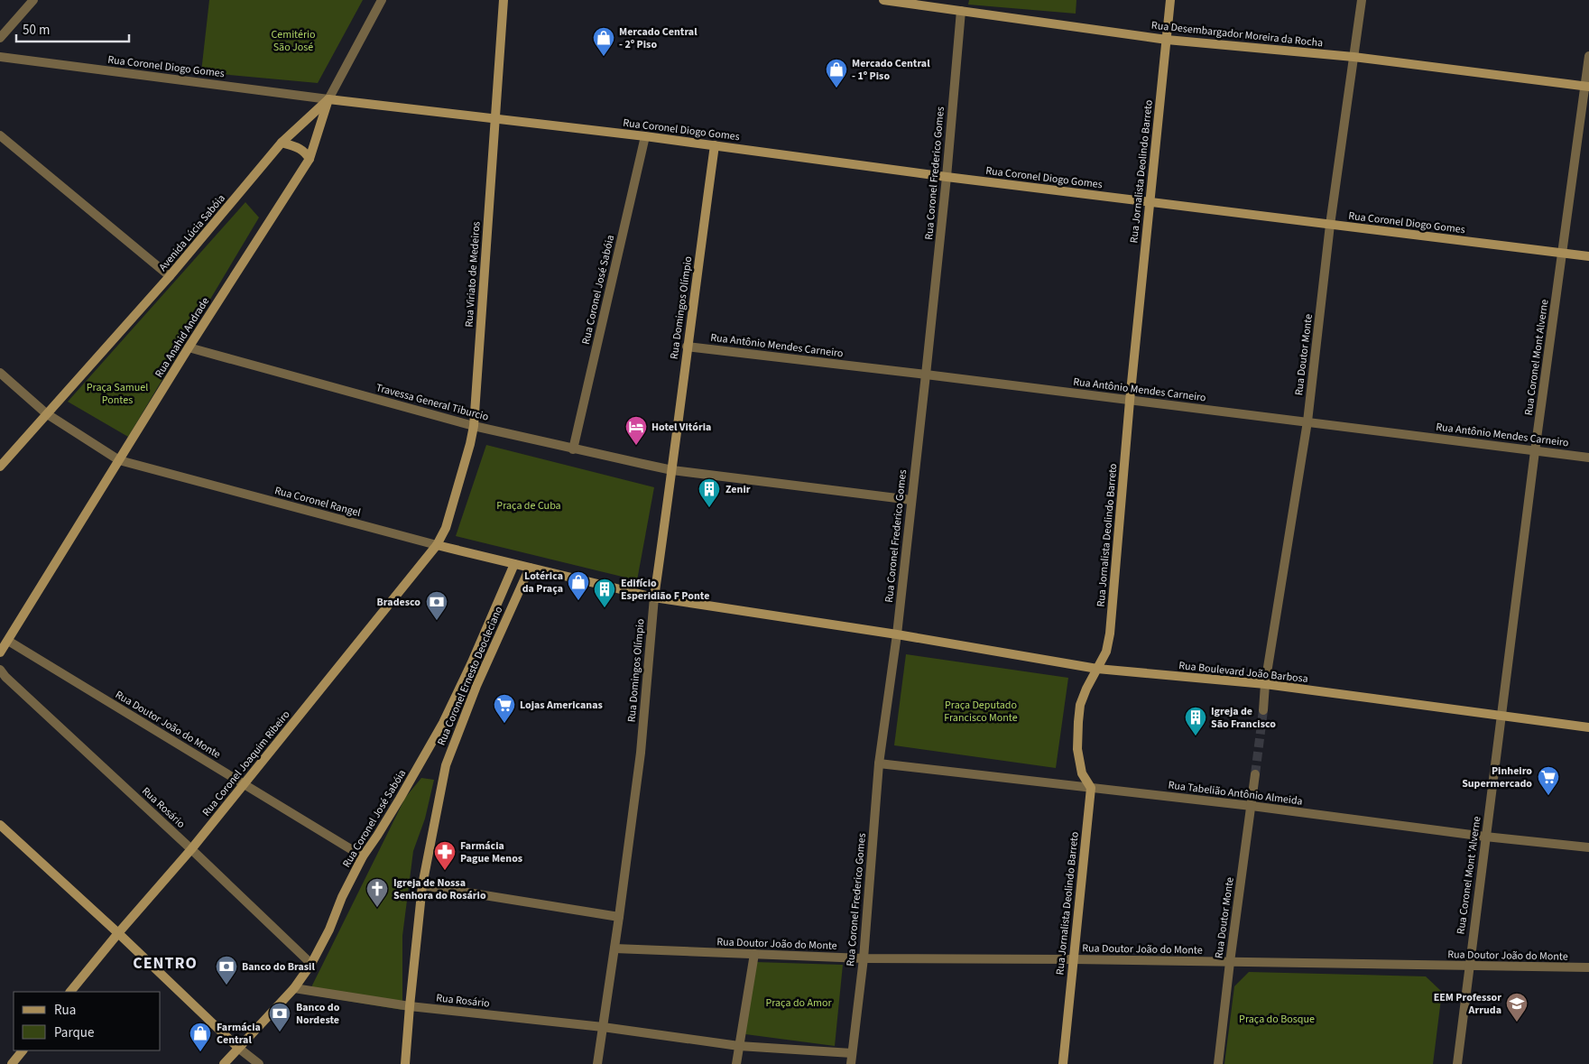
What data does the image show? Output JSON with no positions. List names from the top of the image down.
{
  "streets": {
    "main road": [
      "Rua Desembargador Moreira da Rocha",
      "Rua Coronel Diogo Gomes",
      "Rua Jornalista Deolindo Barreto",
      "Avenida Lúcia Sabóia",
      "Rua Viriato de Medeiros",
      "Rua Coronel José Sabóia",
      "Rua Domingos Olímpio",
      "Rua Anahid Andrade",
      "Rua Coronel Rangel",
      "Rua Boulevard João Barbosa",
      "Rua Coronel Ernesto Deocleciano",
      "Rua Coronel Joaquim Ribeiro"
    ],
    "street": [
      "Rua Coronel Frederico Gomes",
      "Rua Antônio Mendes Carneiro",
      "Rua Doutor Monte",
      "Rua Coronel Mont Alverne",
      "Travessa General Tiburcio",
      "Rua Doutor João do Monte",
      "Rua Tabelião Antônio Almeida",
      "Rua Rosário",
      "Rua Coronel Mont 'Alverne"
    ]
  },
  "crossings": [
    ["Rua Desembargador Moreira da Rocha", "Rua Jornalista Deolindo Barreto"],
    ["Rua Desembargador Moreira da Rocha", "Rua Coronel Frederico Gomes"],
    ["Rua Desembargador Moreira da Rocha", "Rua Doutor Monte"],
    ["Rua Desembargador Moreira da Rocha", "Rua Coronel Mont Alverne"],
    ["Rua Coronel Diogo Gomes", "Rua Jornalista Deolindo Barreto"],
    ["Rua Coronel Diogo Gomes", "Rua Coronel Frederico Gomes"],
    ["Rua Coronel Diogo Gomes", "Avenida Lúcia Sabóia"],
    ["Rua Coronel Diogo Gomes", "Rua Viriato de Medeiros"],
    ["Rua Coronel Diogo Gomes", "Rua Coronel José Sabóia"],
    ["Rua Coronel Diogo Gomes", "Rua Domingos Olímpio"],
    ["Rua Coronel Diogo Gomes", "Rua Anahid Andrade"],
    ["Rua Coronel Diogo Gomes", "Rua Doutor Monte"],
    ["Rua Coronel Diogo Gomes", "Rua Coronel Mont Alverne"],
    ["Rua Jornalista Deolindo Barreto", "Rua Antônio Mendes Carneiro"],
    ["Rua Jornalista Deolindo Barreto", "Rua Boulevard João Barbosa"],
    ["Rua Jornalista Deolindo Barreto", "Rua Doutor João do Monte"],
    ["Rua Jornalista Deolindo Barreto", "Rua Tabelião Antônio Almeida"],
    ["Rua Coronel Frederico Gomes", "Rua Antônio Mendes Carneiro"],
    ["Rua Coronel Frederico Gomes", "Travessa General Tiburcio"],
    ["Rua Coronel Frederico Gomes", "Rua Coronel Rangel"],
    ["Rua Coronel Frederico Gomes", "Rua Boulevard João Barbosa"],
    ["Rua Coronel Frederico Gomes", "Rua Doutor João do Monte"],
    ["Rua Coronel Frederico Gomes", "Rua Tabelião Antônio Almeida"],
    ["Rua Coronel Frederico Gomes", "Rua Rosário"],
    ["Avenida Lúcia Sabóia", "Rua Anahid Andrade"],
    ["Avenida Lúcia Sabóia", "Rua Coronel Rangel"],
    ["Rua Viriato de Medeiros", "Travessa General Tiburcio"],
    ["Rua Viriato de Medeiros", "Rua Coronel Rangel"],
    ["Rua Viriato de Medeiros", "Rua Coronel Joaquim Ribeiro"],
    ["Rua Coronel José Sabóia", "Travessa General Tiburcio"],
    ["Rua Coronel José Sabóia", "Rua Coronel Rangel"],
    ["Rua Coronel José Sabóia", "Rua Doutor João do Monte"],
    ["Rua Coronel José Sabóia", "Rua Rosário"],
    ["Rua Domingos Olímpio", "Rua Antônio Mendes Carneiro"],
    ["Rua Domingos Olímpio", "Travessa General Tiburcio"],
    ["Rua Domingos Olímpio", "Rua Coronel Rangel"],
    ["Rua Domingos Olímpio", "Rua Doutor João do Monte"],
    ["Rua Domingos Olímpio", "Rua Rosário"],
    ["Rua Anahid Andrade", "Travessa General Tiburcio"],
    ["Rua Anahid Andrade", "Rua Coronel Rangel"],
    ["Rua Anahid Andrade", "Rua Doutor João do Monte"],
    ["Rua Antônio Mendes Carneiro", "Rua Doutor Monte"],
    ["Rua Antônio Mendes Carneiro", "Rua Coronel Mont Alverne"],
    ["Rua Doutor Monte", "Rua Boulevard João Barbosa"],
    ["Rua Doutor Monte", "Rua Doutor João do Monte"],
    ["Rua Doutor Monte", "Rua Tabelião Antônio Almeida"],
    ["Rua Coronel Mont Alverne", "Rua Boulevard João Barbosa"],
    ["Rua Coronel Mont Alverne", "Rua Coronel Mont 'Alverne"],
    ["Rua Coronel Rangel", "Rua Boulevard João Barbosa"],
    ["Rua Coronel Rangel", "Rua Coronel Ernesto Deocleciano"],
    ["Rua Coronel Rangel", "Rua Coronel Joaquim Ribeiro"],
    ["Rua Boulevard João Barbosa", "Rua Coronel Mont 'Alverne"],
    ["Rua Coronel Ernesto Deocleciano", "Rua Rosário"],
    ["Rua Doutor João do Monte", "Rua Coronel Joaquim Ribeiro"],
    ["Rua Doutor João do Monte", "Rua Coronel Mont 'Alverne"],
    ["Rua Coronel Joaquim Ribeiro", "Rua Rosário"],
    ["Rua Tabelião Antônio Almeida", "Rua Coronel Mont 'Alverne"]
  ],
  "districts": ["CENTRO"],
  "parks": [
    "Cemitério São José",
    "Praça Samuel Pontes",
    "Praça de Cuba",
    "Praça Deputado Francisco Monte",
    "Praça do Amor",
    "Praça do Bosque"
  ],
  "places": {
    "shop": [
      "Mercado Central - 2º Piso",
      "Mercado Central - 1º Piso",
      "Lotérica da Praça",
      "Farmácia Central"
    ],
    "hotel": ["Hotel Vitória"],
    "building": ["Zenir", "Edifício Esperidião F Ponte", "Igreja de São Francisco"],
    "bank": ["Bradesco", "Banco do Brasil", "Banco do Nordeste"],
    "supermarket": ["Lojas Americanas", "Pinheiro Supermercado"],
    "pharmacy": ["Farmácia Pague Menos"],
    "church": ["Igreja de Nossa Senhora do Rosário"],
    "school or university": ["EEM Professor Arruda"]
  },
  "legend": ["Rua", "Parque"],
  "scale_bar": "50 m"
}
